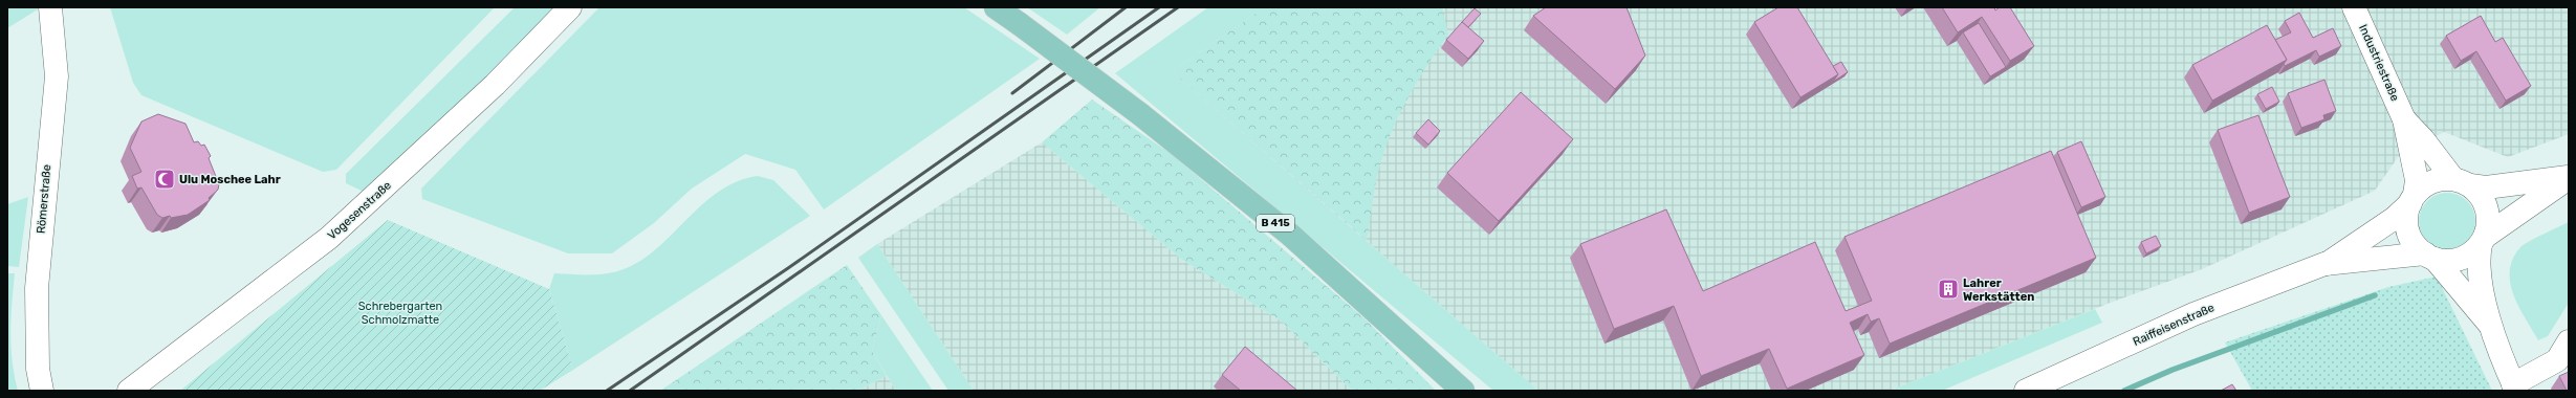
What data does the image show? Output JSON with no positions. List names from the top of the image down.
{
  "streets": {
    "main road": ["B 415"],
    "street": [
      "Industriestraße",
      "Römerstraße",
      "Vogesenstraße",
      "Raiffeisenstraße"
    ]
  },
  "crossings": [
    ["Industriestraße", "Raiffeisenstraße"]
  ],
  "parks": ["Schrebergarten Schmolzmatte"],
  "places": {
    "mosque": ["Ulu Moschee Lahr"],
    "building": ["Lahrer Werkstätten"]
  }
}
